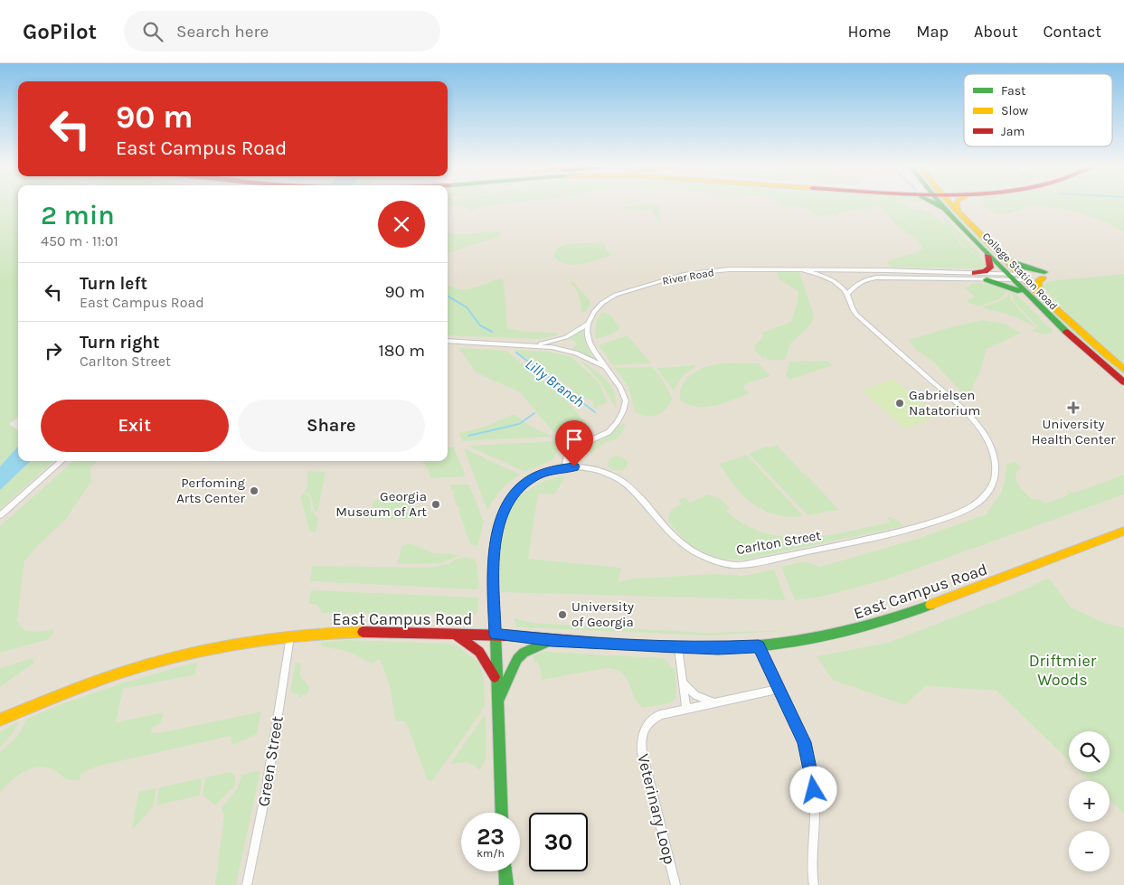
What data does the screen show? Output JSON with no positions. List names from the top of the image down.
{
  "streets": {
    "main road": ["College Station Road", "Carlton Street", "East Campus Road"],
    "street": ["River Road", "Green Street", "Veterinary Loop"]
  },
  "crossings": [
    ["College Station Road", "River Road"],
    ["River Road", "Carlton Street"],
    ["Carlton Street", "East Campus Road"],
    ["East Campus Road", "Green Street"]
  ],
  "water": ["Lilly Branch"],
  "parks": ["Driftmier Woods"],
  "places": {
    "other": [
      "Gabrielsen Natatorium",
      "Perfoming Arts Center",
      "Georgia Museum of Art",
      "University of Georgia"
    ],
    "health": ["University Health Center"]
  },
  "legend": ["Fast", "Slow", "Jam"],
  "page": {
    "header": "GoPilot",
    "search": "Search here",
    "nav": [
      "Home",
      "Map",
      "About",
      "Contact"
    ],
    "turn": ["90 m", "East Campus Road"],
    "heading": ["2 min", "450 m · 11:01"],
    "list": [
      {
        "name": "Turn left",
        "note": "East Campus Road",
        "value": "90 m"
      },
      {
        "name": "Turn right",
        "note": "Carlton Street",
        "value": "180 m"
      }
    ],
    "buttons": ["Exit", "Share"],
    "map_buttons": ["+", "−"],
    "speed": "23 km/h",
    "limit": "30"
  }
}
